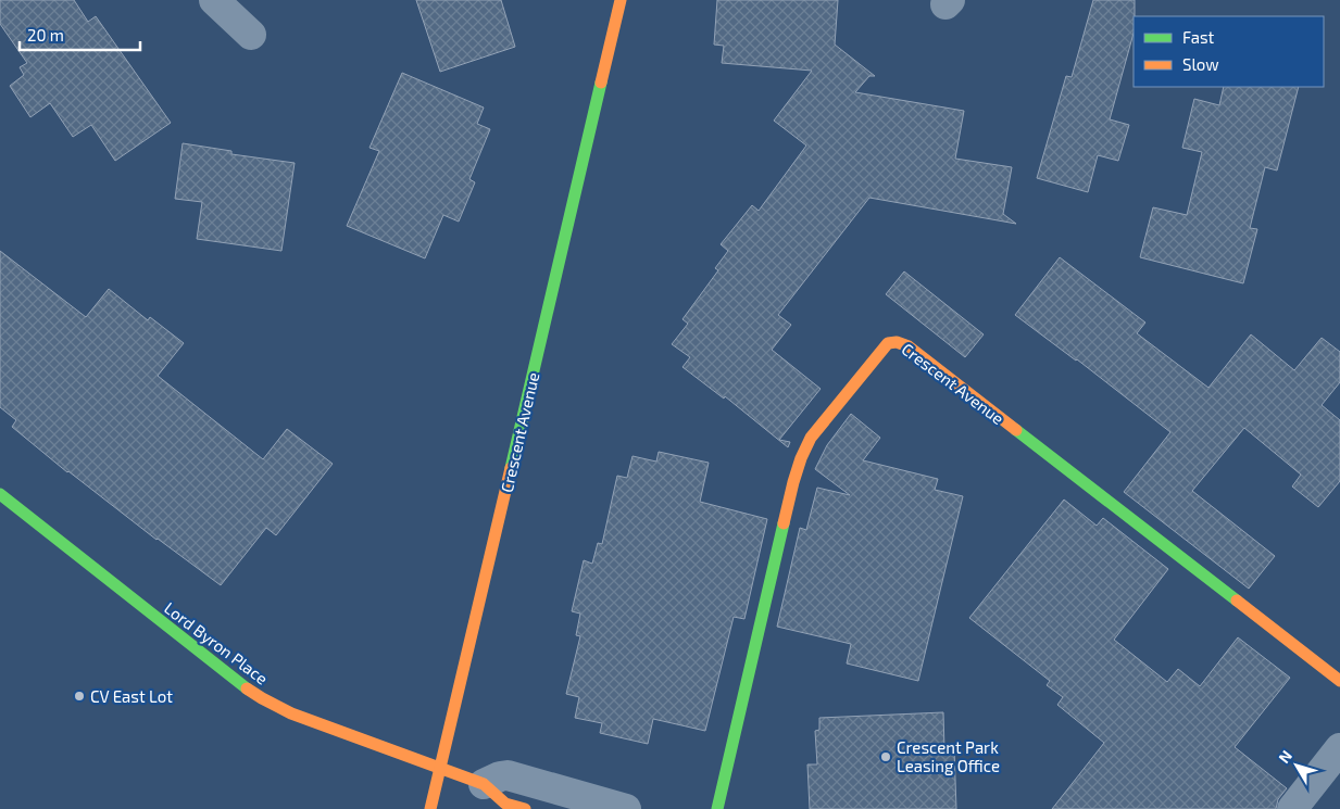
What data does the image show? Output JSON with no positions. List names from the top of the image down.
{
  "streets": {
    "street": ["Crescent Avenue", "Lord Byron Place"]
  },
  "crossings": [
    ["Crescent Avenue", "Lord Byron Place"]
  ],
  "places": ["CV East Lot", "Crescent Park Leasing Office"],
  "legend": ["Fast", "Slow"],
  "scale_bar": "20 m",
  "north": "top left"
}
